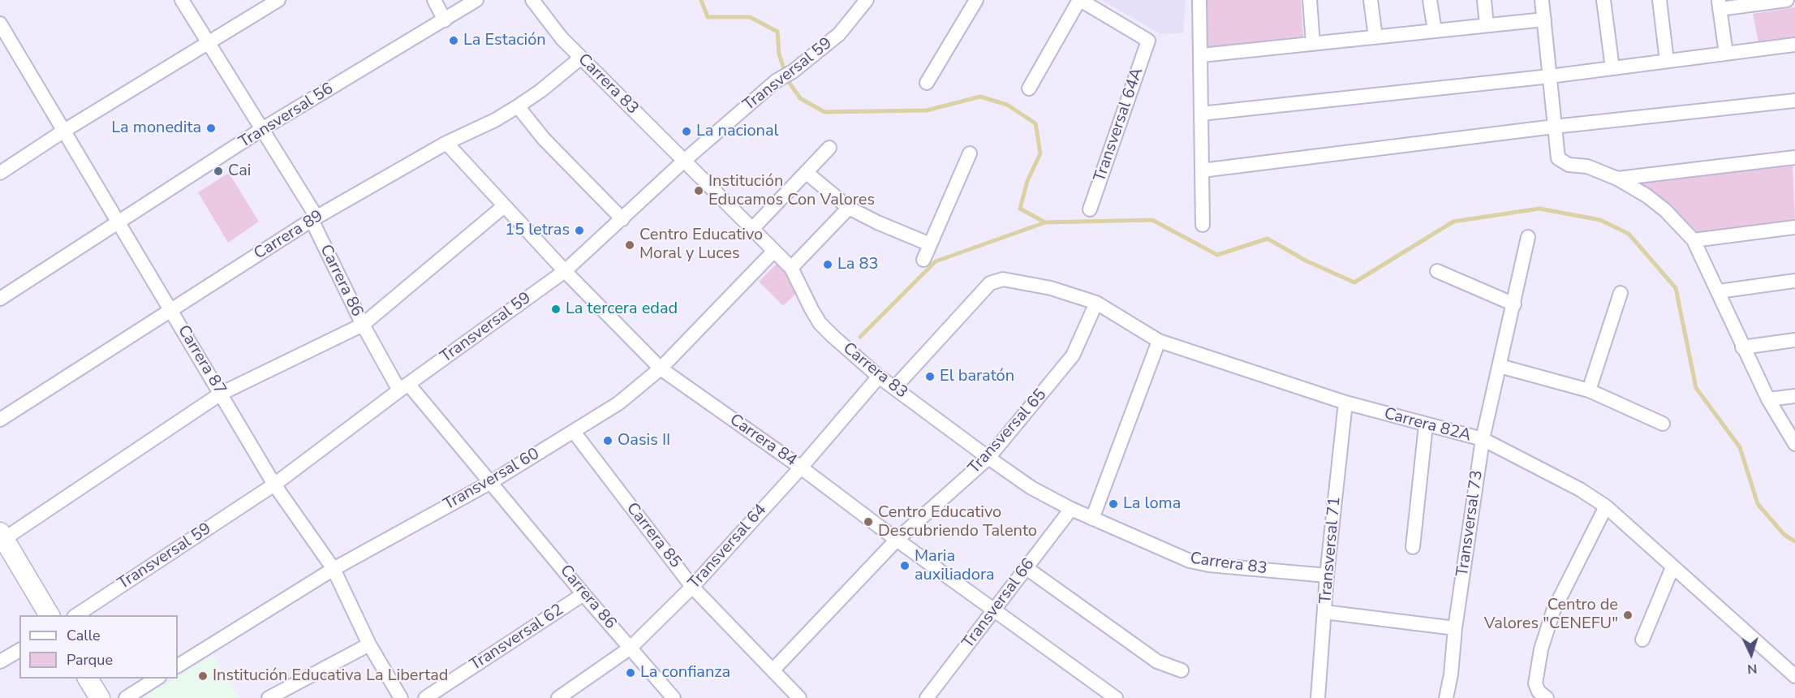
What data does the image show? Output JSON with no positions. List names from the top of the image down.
{
  "streets": {
    "street": [
      "Transversal 59",
      "Carrera 83",
      "Transversal 56",
      "Transversal 64A",
      "Carrera 89",
      "Carrera 86",
      "Carrera 87",
      "Carrera 82A",
      "Transversal 65",
      "Carrera 84",
      "Transversal 60",
      "Transversal 73",
      "Carrera 85",
      "Transversal 64",
      "Transversal 71",
      "Transversal 66",
      "Transversal 62"
    ]
  },
  "crossings": [
    ["Transversal 59", "Carrera 83"],
    ["Transversal 59", "Carrera 86"],
    ["Transversal 59", "Carrera 87"],
    ["Transversal 59", "Carrera 84"],
    ["Carrera 83", "Carrera 89"],
    ["Carrera 83", "Carrera 82A"],
    ["Carrera 83", "Transversal 65"],
    ["Carrera 83", "Transversal 60"],
    ["Carrera 83", "Transversal 64"],
    ["Carrera 83", "Transversal 71"],
    ["Carrera 83", "Transversal 66"],
    ["Transversal 56", "Carrera 86"],
    ["Transversal 56", "Carrera 87"],
    ["Carrera 89", "Carrera 86"],
    ["Carrera 89", "Carrera 87"],
    ["Carrera 89", "Carrera 84"],
    ["Carrera 86", "Transversal 60"],
    ["Carrera 86", "Transversal 64"],
    ["Carrera 86", "Transversal 62"],
    ["Carrera 87", "Transversal 60"],
    ["Carrera 82A", "Transversal 65"],
    ["Carrera 82A", "Transversal 73"],
    ["Carrera 82A", "Transversal 71"],
    ["Transversal 65", "Carrera 84"],
    ["Transversal 65", "Carrera 85"],
    ["Carrera 84", "Transversal 60"],
    ["Carrera 84", "Transversal 64"],
    ["Carrera 84", "Transversal 66"],
    ["Transversal 60", "Carrera 85"],
    ["Carrera 85", "Transversal 64"]
  ],
  "places": [
    "La Estación",
    "La monedita",
    "La nacional",
    "Cai",
    "Institución Educamos Con Valores",
    "15 letras",
    "Centro Educativo Moral y Luces",
    "La 83",
    "La tercera edad",
    "El baratón",
    "Oasis II",
    "La loma",
    "Centro Educativo Descubriendo Talento",
    "Maria auxiliadora",
    "Centro de Valores \"CENEFU\"",
    "La confianza",
    "Institución Educativa La Libertad"
  ],
  "legend": ["Calle", "Parque"],
  "north": "bottom"
}
